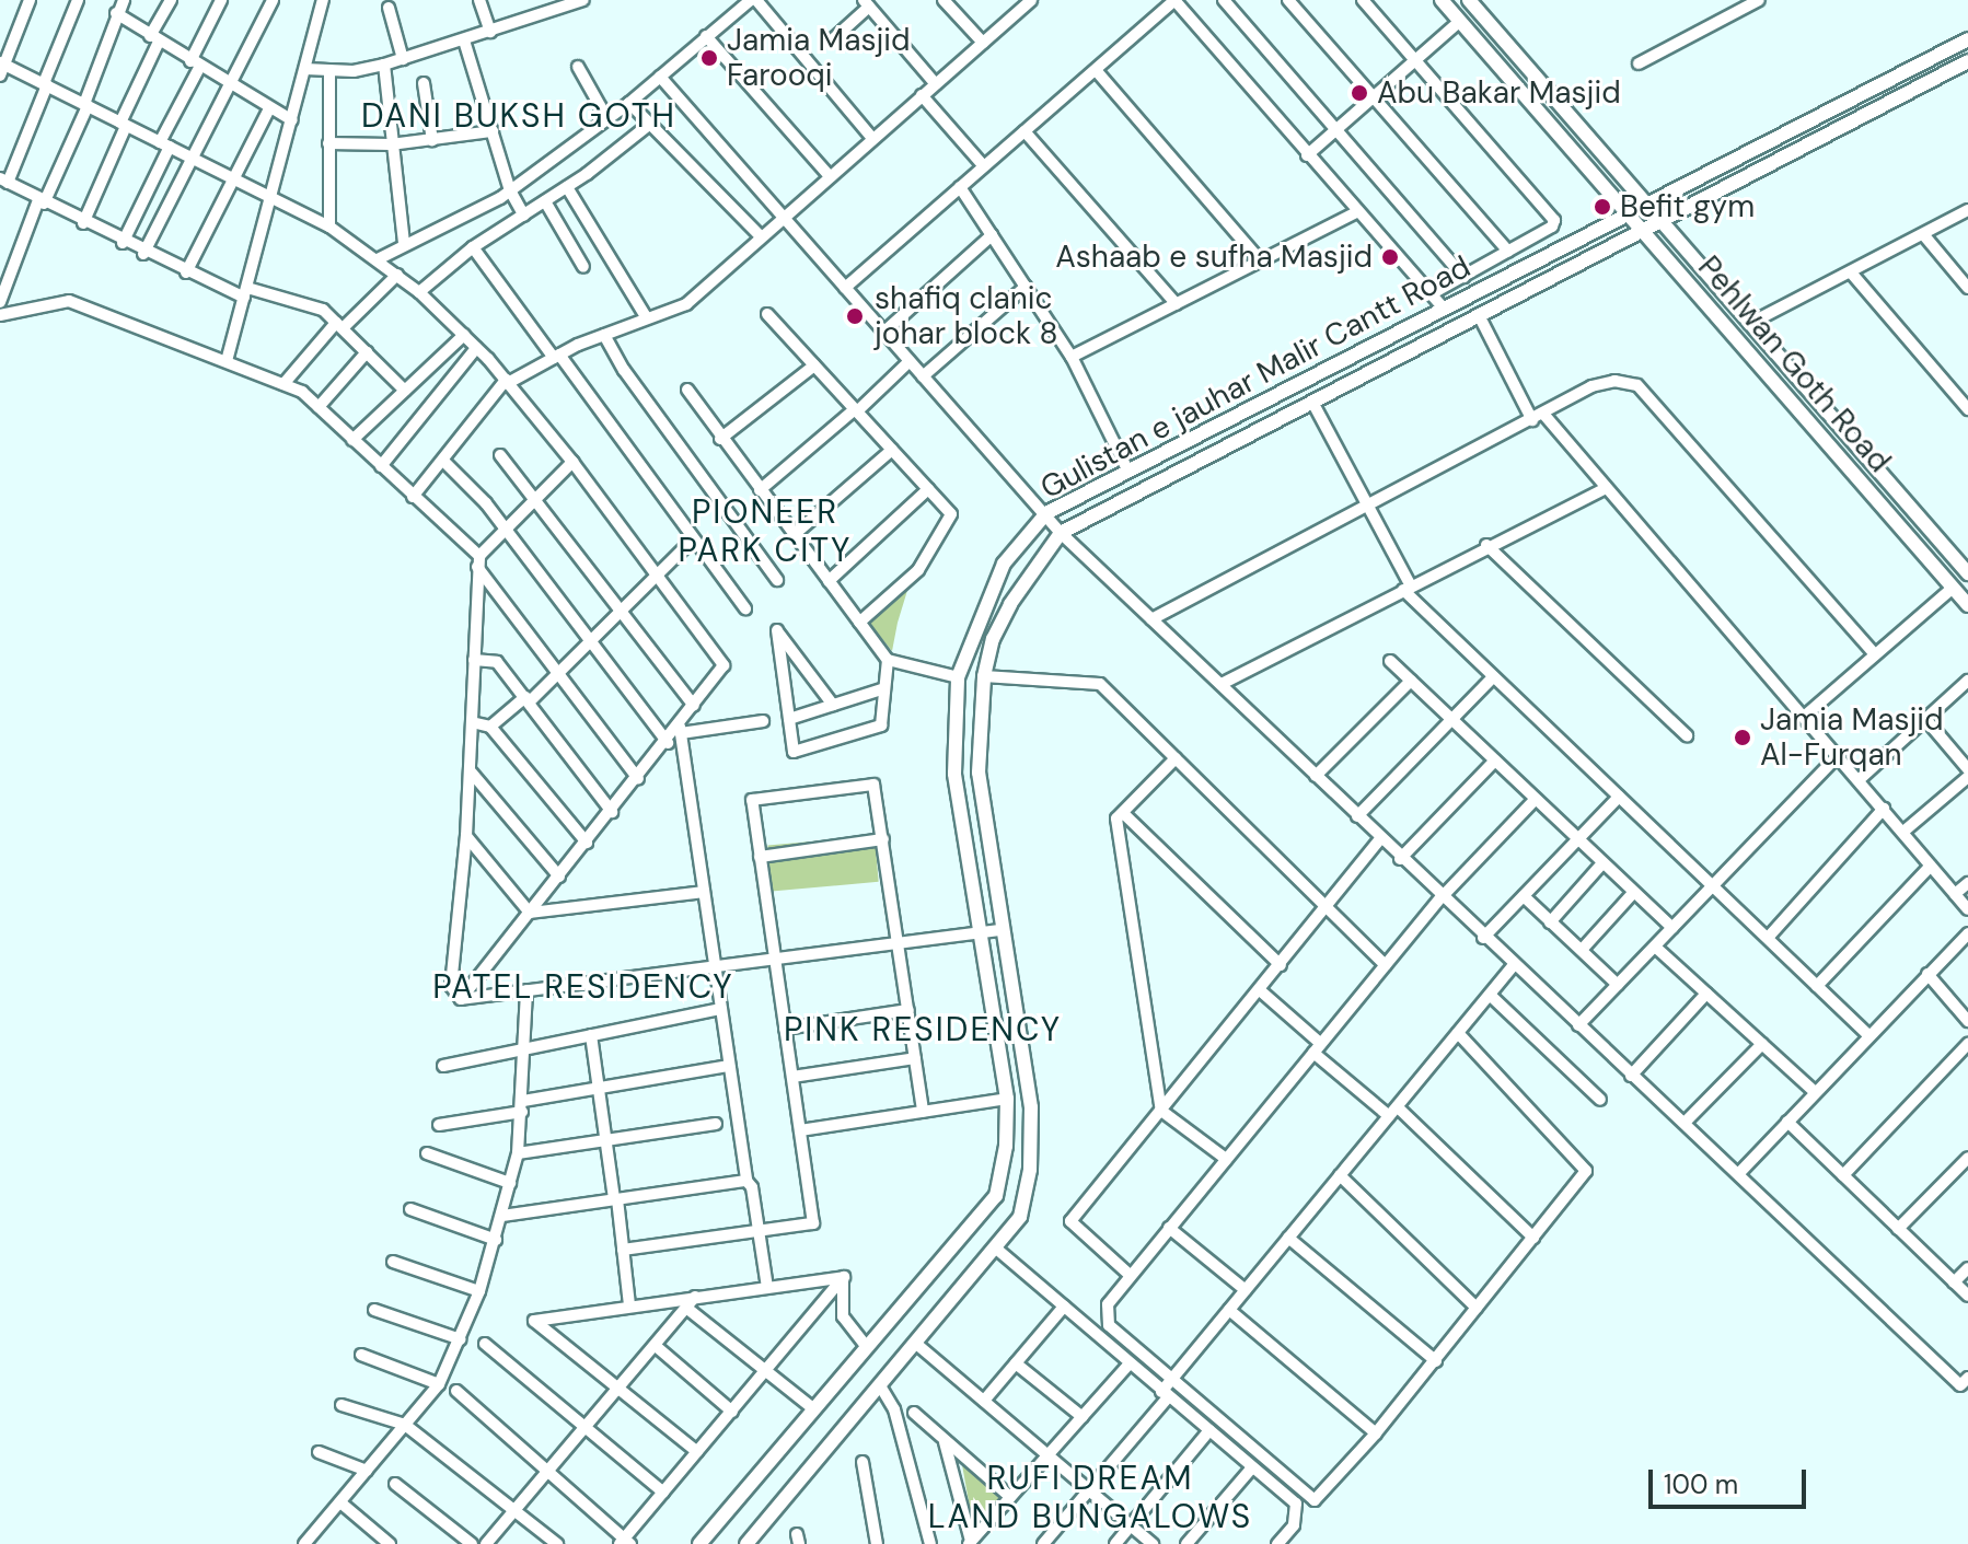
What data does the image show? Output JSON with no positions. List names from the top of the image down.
{
  "streets": {
    "main road": ["Pehlwan Goth Road", "Gulistan e jauhar Malir Cantt Road"]
  },
  "crossings": [
    ["Pehlwan Goth Road", "Gulistan e jauhar Malir Cantt Road"]
  ],
  "districts": [
    "DANI BUKSH GOTH",
    "PIONEER PARK CITY",
    "PATEL RESIDENCY",
    "PINK RESIDENCY",
    "RUFI DREAM LAND BUNGALOWS"
  ],
  "places": [
    "Jamia Masjid Farooqi",
    "Abu Bakar Masjid",
    "Befit gym",
    "Ashaab e sufha Masjid",
    "shafiq clanic johar block 8",
    "Jamia Masjid Al-Furqan"
  ],
  "scale_bar": "100 m"
}
